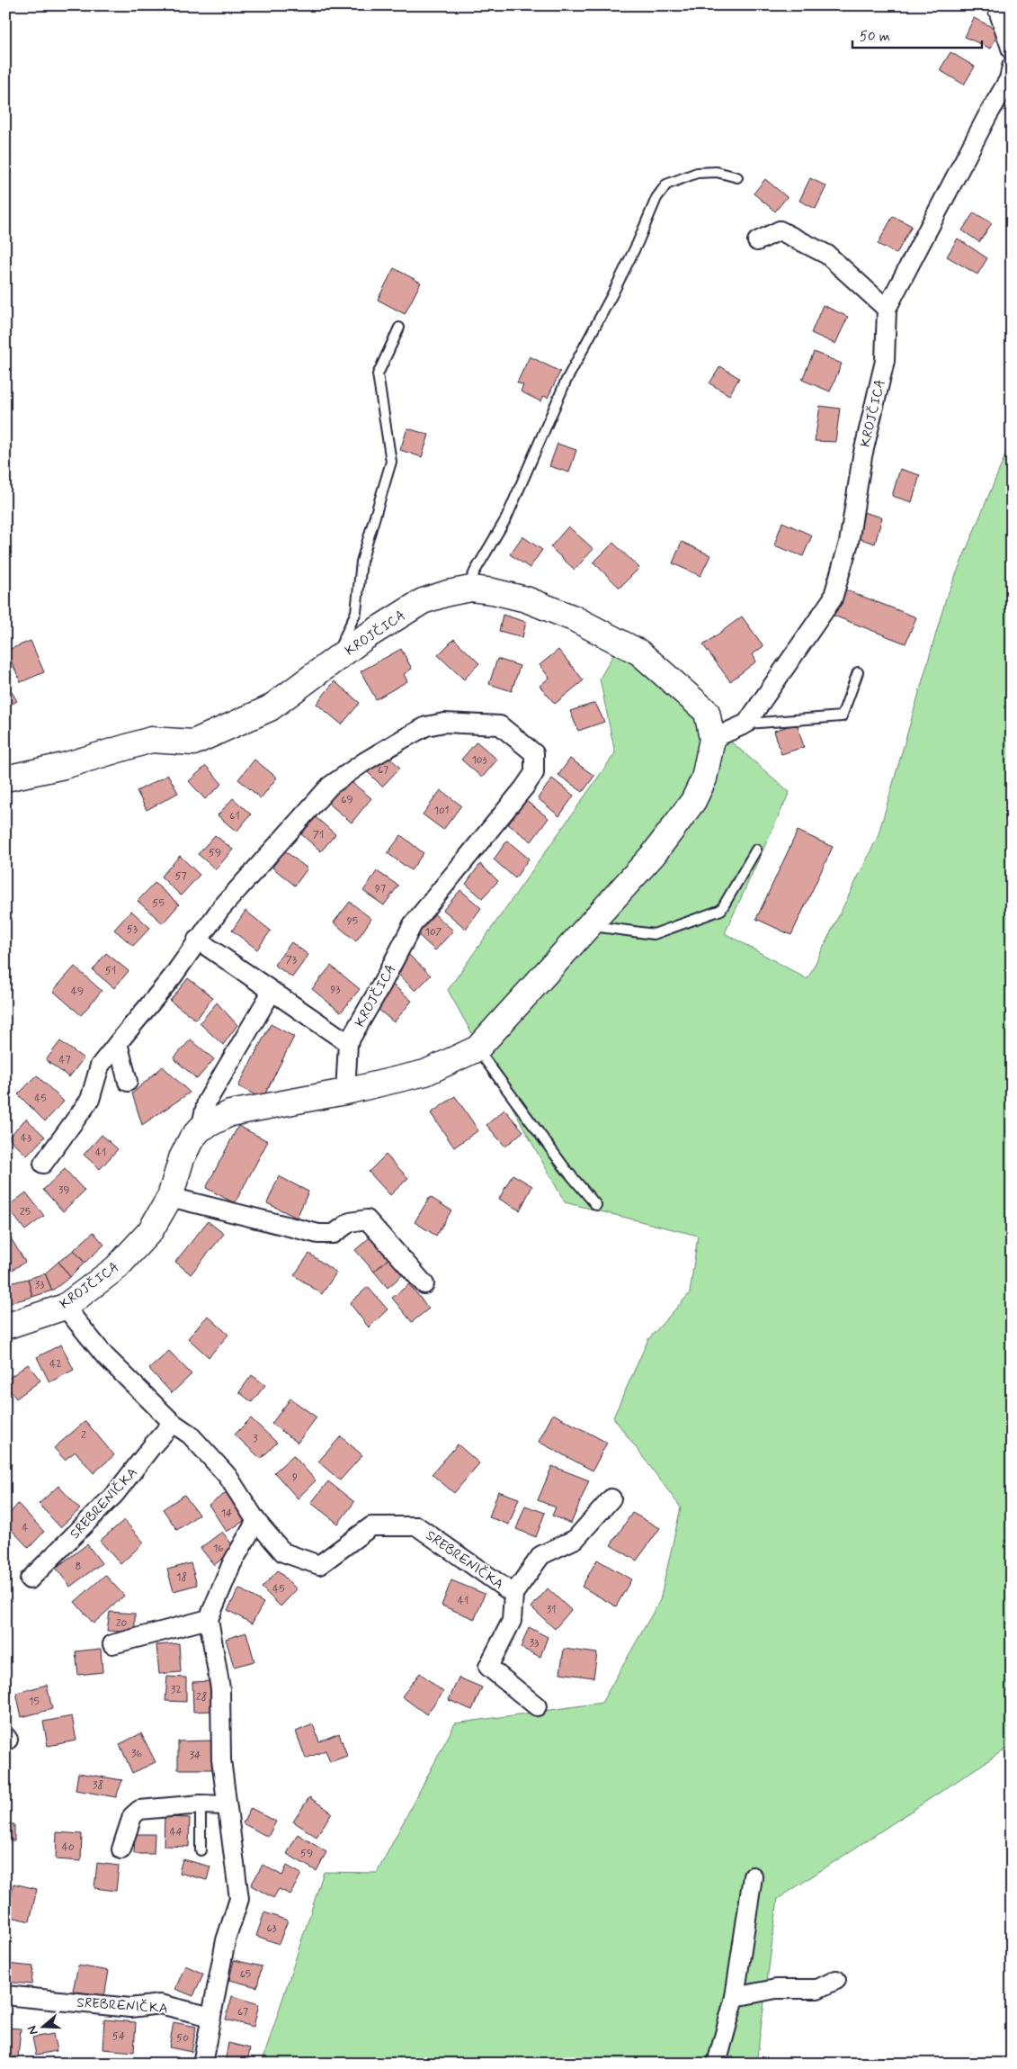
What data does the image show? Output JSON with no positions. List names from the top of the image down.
{
  "streets": {
    "main road": ["KROJČICA"],
    "street": ["SREBRENIČKA"]
  },
  "crossings": [
    ["KROJČICA", "SREBRENIČKA"]
  ],
  "house_numbers": [
    "103",
    "67",
    "69",
    "101",
    "61",
    "71",
    "59",
    "57",
    "97",
    "55",
    "95",
    "53",
    "107",
    "73",
    "51",
    "93",
    "49",
    "47",
    "45",
    "43",
    "41",
    "39",
    "25",
    "33",
    "42",
    "2",
    "3",
    "9",
    "14",
    "4",
    "16",
    "8",
    "18",
    "45",
    "41",
    "31",
    "20",
    "33",
    "32",
    "28",
    "15",
    "36",
    "34",
    "38",
    "44",
    "40",
    "59",
    "63",
    "65",
    "67",
    "54",
    "50"
  ],
  "scale_bar": "50 m",
  "north": "left"
}
